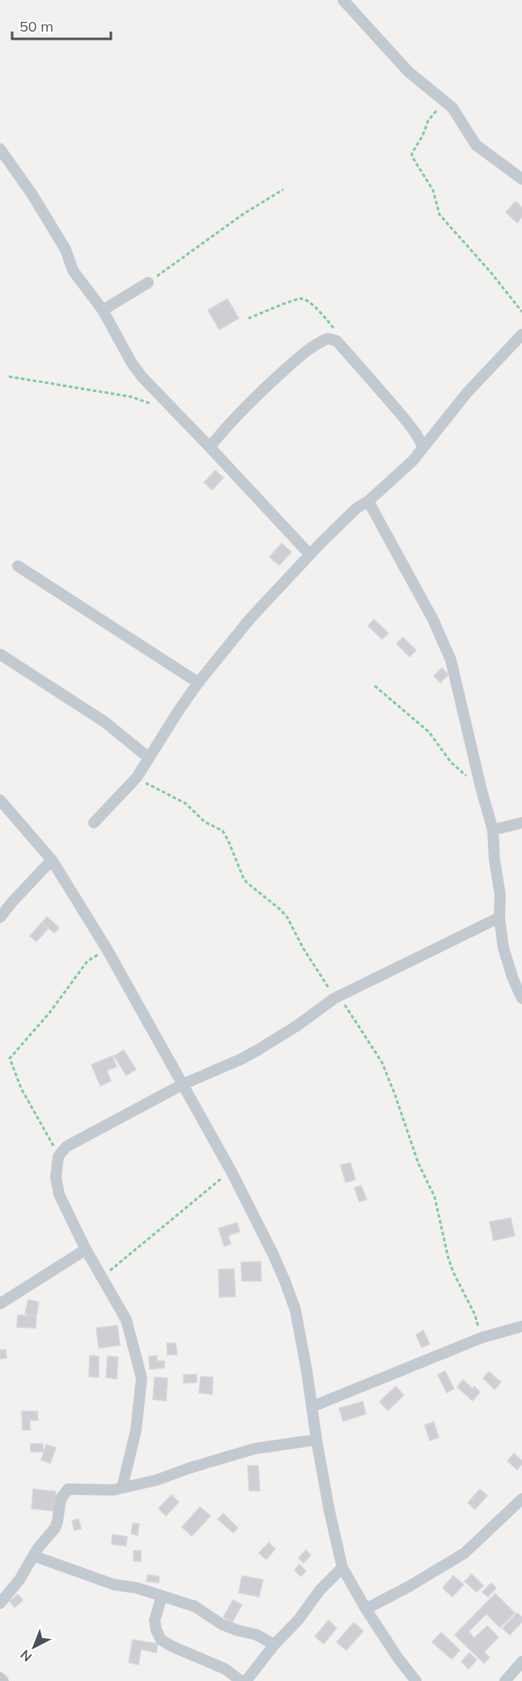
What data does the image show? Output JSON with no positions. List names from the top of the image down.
{
  "scale_bar": "50 m",
  "north": "bottom left"
}
